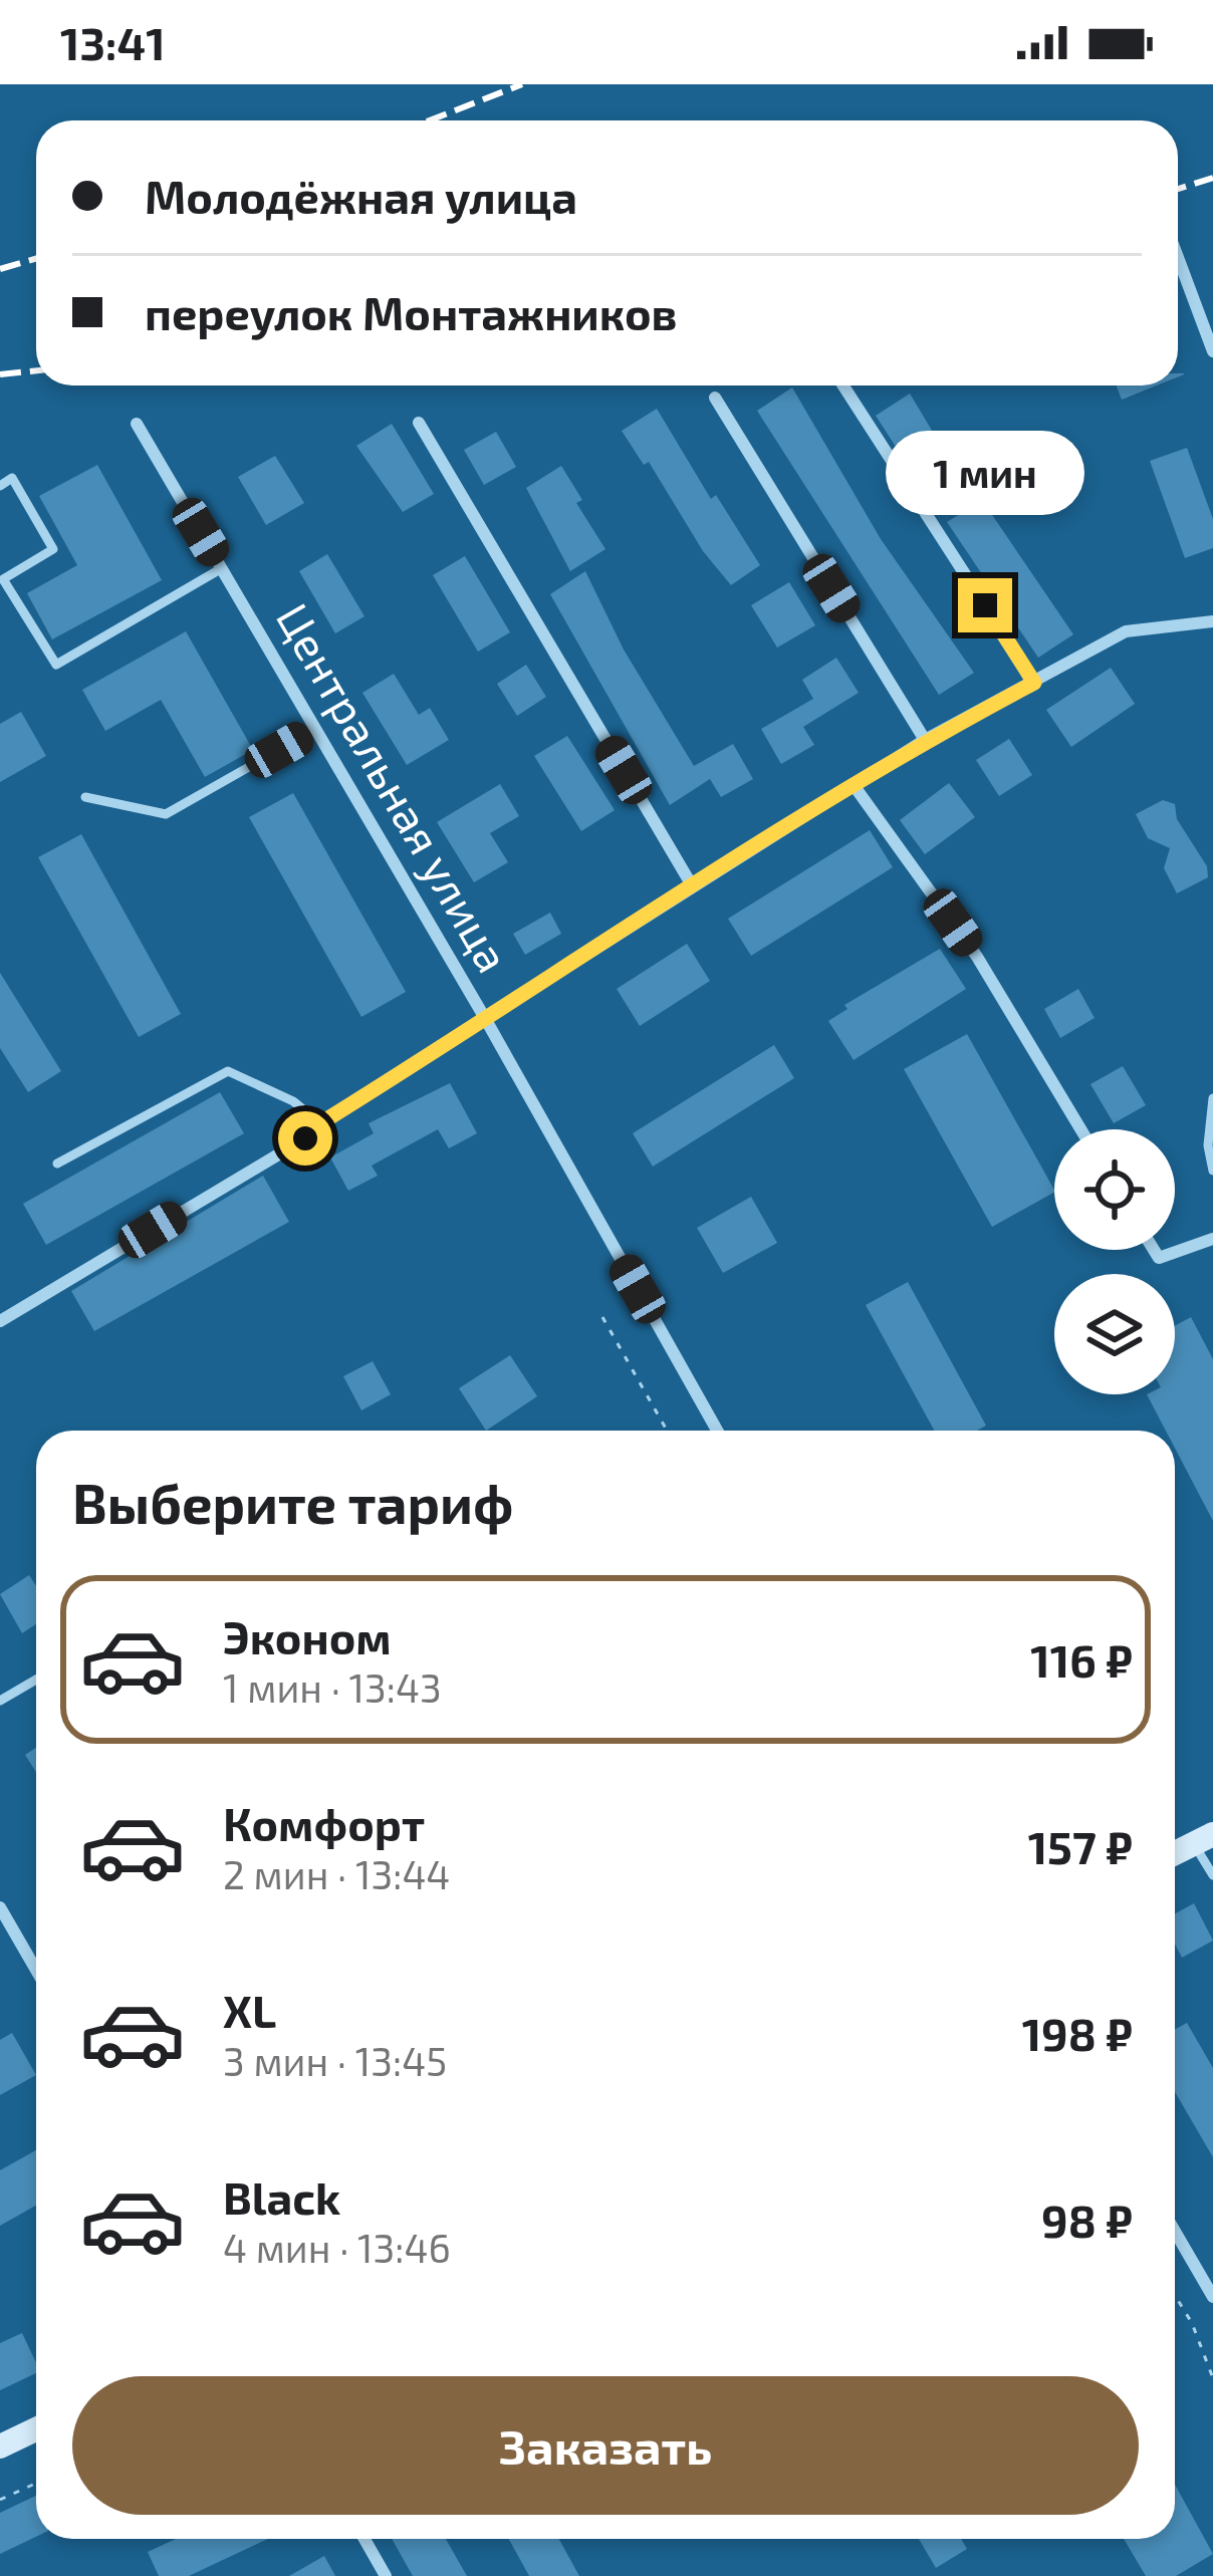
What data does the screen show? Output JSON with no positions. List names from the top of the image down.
{
  "streets": {
    "street": ["Центральная улица"]
  },
  "page": {
    "status": "13:41",
    "banner": ["Молодёжная улица", "переулок Монтажников"],
    "bubble": "1 мин",
    "heading": "Выберите тариф",
    "list": [
      {
        "name": "Эконом",
        "note": "1 мин · 13:43",
        "value": "116 ₽"
      },
      {
        "name": "Комфорт",
        "note": "2 мин · 13:44",
        "value": "157 ₽"
      },
      {
        "name": "XL",
        "note": "3 мин · 13:45",
        "value": "198 ₽"
      },
      {
        "name": "Black",
        "note": "4 мин · 13:46",
        "value": "98 ₽"
      }
    ],
    "buttons": "Заказать"
  }
}
